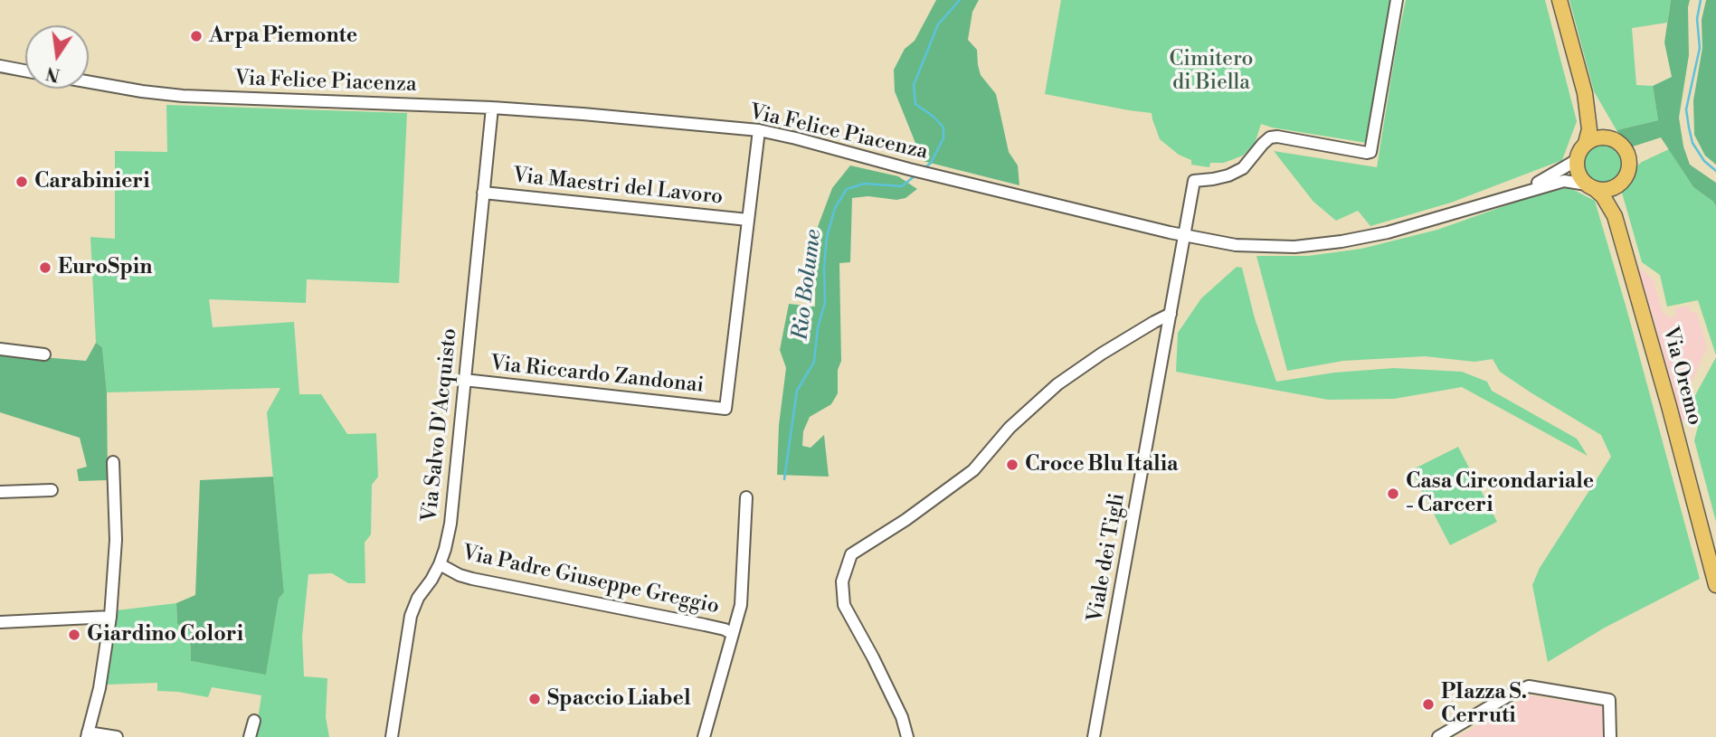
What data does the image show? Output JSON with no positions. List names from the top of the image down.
{
  "streets": {
    "main road": ["Via Oremo"],
    "street": [
      "Via Felice Piacenza",
      "Via Maestri del Lavoro",
      "Via Riccardo Zandonai",
      "Via Salvo D'Acquisto",
      "Viale dei Tigli",
      "Via Padre Giuseppe Greggio"
    ]
  },
  "crossings": [
    ["Via Felice Piacenza", "Via Oremo"],
    ["Via Felice Piacenza", "Via Salvo D'Acquisto"],
    ["Via Felice Piacenza", "Viale dei Tigli"],
    ["Via Maestri del Lavoro", "Via Riccardo Zandonai"],
    ["Via Maestri del Lavoro", "Via Salvo D'Acquisto"],
    ["Via Riccardo Zandonai", "Via Salvo D'Acquisto"],
    ["Via Salvo D'Acquisto", "Via Padre Giuseppe Greggio"]
  ],
  "water": ["Rio Bolume"],
  "parks": ["Cimitero di Biella"],
  "places": [
    "Arpa Piemonte",
    "Carabinieri",
    "EuroSpin",
    "Croce Blu Italia",
    "Casa Circondariale - Carceri",
    "Giardino Colori",
    "Spaccio Liabel",
    "PIazza S. Cerruti"
  ],
  "north": "bottom"
}
